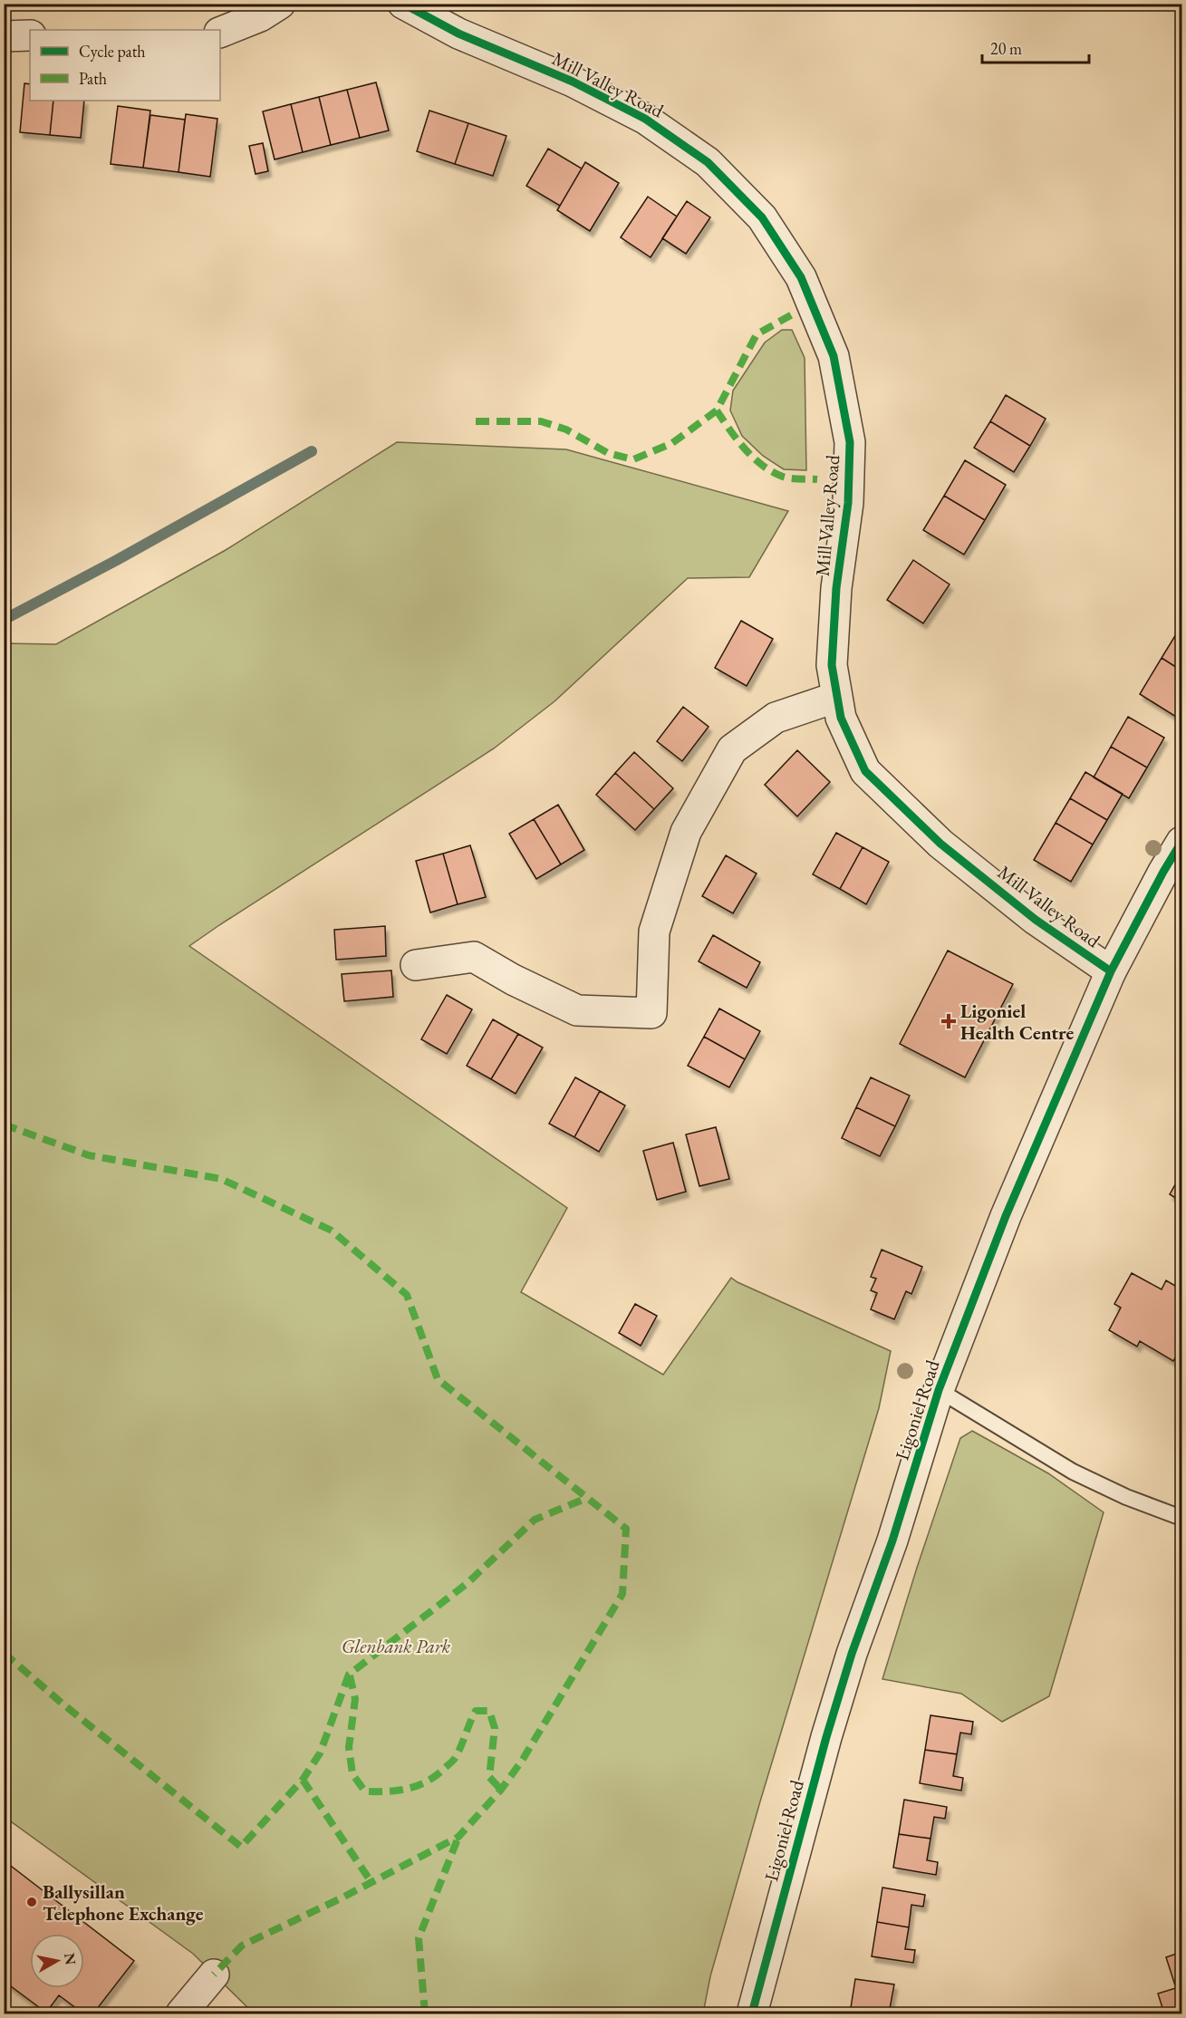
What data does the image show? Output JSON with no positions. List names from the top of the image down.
{
  "streets": {
    "street": ["Mill Valley Road", "Ligoniel Road"]
  },
  "crossings": [
    ["Mill Valley Road", "Ligoniel Road"]
  ],
  "parks": ["Glenbank Park"],
  "places": {
    "health": ["Ligoniel Health Centre"],
    "other": ["Ballysillan Telephone Exchange"]
  },
  "legend": ["Cycle path", "Path"],
  "scale_bar": "20 m",
  "north": "right"
}
